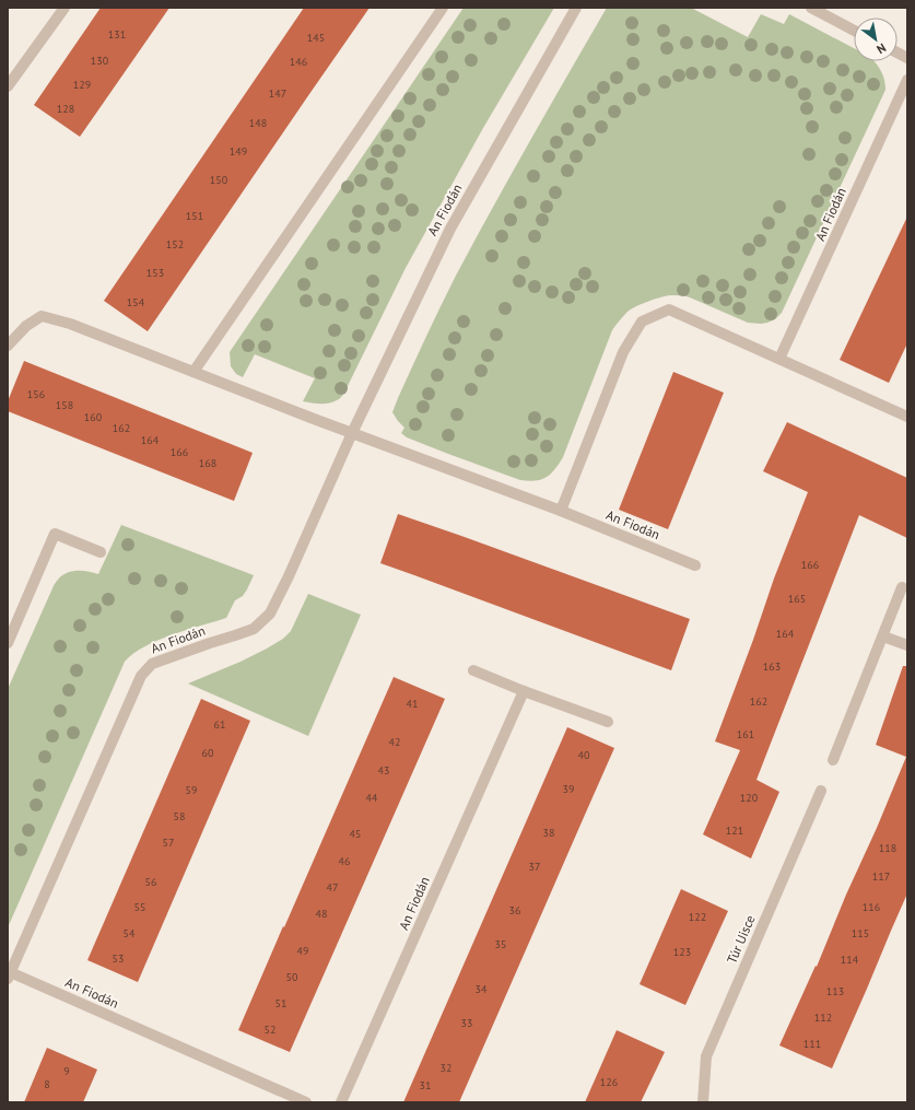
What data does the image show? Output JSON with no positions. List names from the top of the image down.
{
  "streets": {
    "street": ["An Fiodán", "Túr Uisce"]
  },
  "house_numbers": [
    "131",
    "145",
    "130",
    "146",
    "129",
    "147",
    "128",
    "148",
    "149",
    "150",
    "151",
    "152",
    "153",
    "154",
    "156",
    "158",
    "160",
    "162",
    "164",
    "166",
    "168",
    "166",
    "165",
    "164",
    "163",
    "162",
    "41",
    "61",
    "161",
    "42",
    "60",
    "40",
    "43",
    "39",
    "59",
    "44",
    "120",
    "58",
    "121",
    "38",
    "45",
    "57",
    "118",
    "46",
    "37",
    "117",
    "56",
    "47",
    "55",
    "116",
    "36",
    "48",
    "122",
    "54",
    "115",
    "35",
    "49",
    "123",
    "53",
    "114",
    "50",
    "34",
    "113",
    "51",
    "112",
    "33",
    "52",
    "111",
    "32",
    "9",
    "126",
    "8",
    "31"
  ],
  "north": "bottom right"
}
